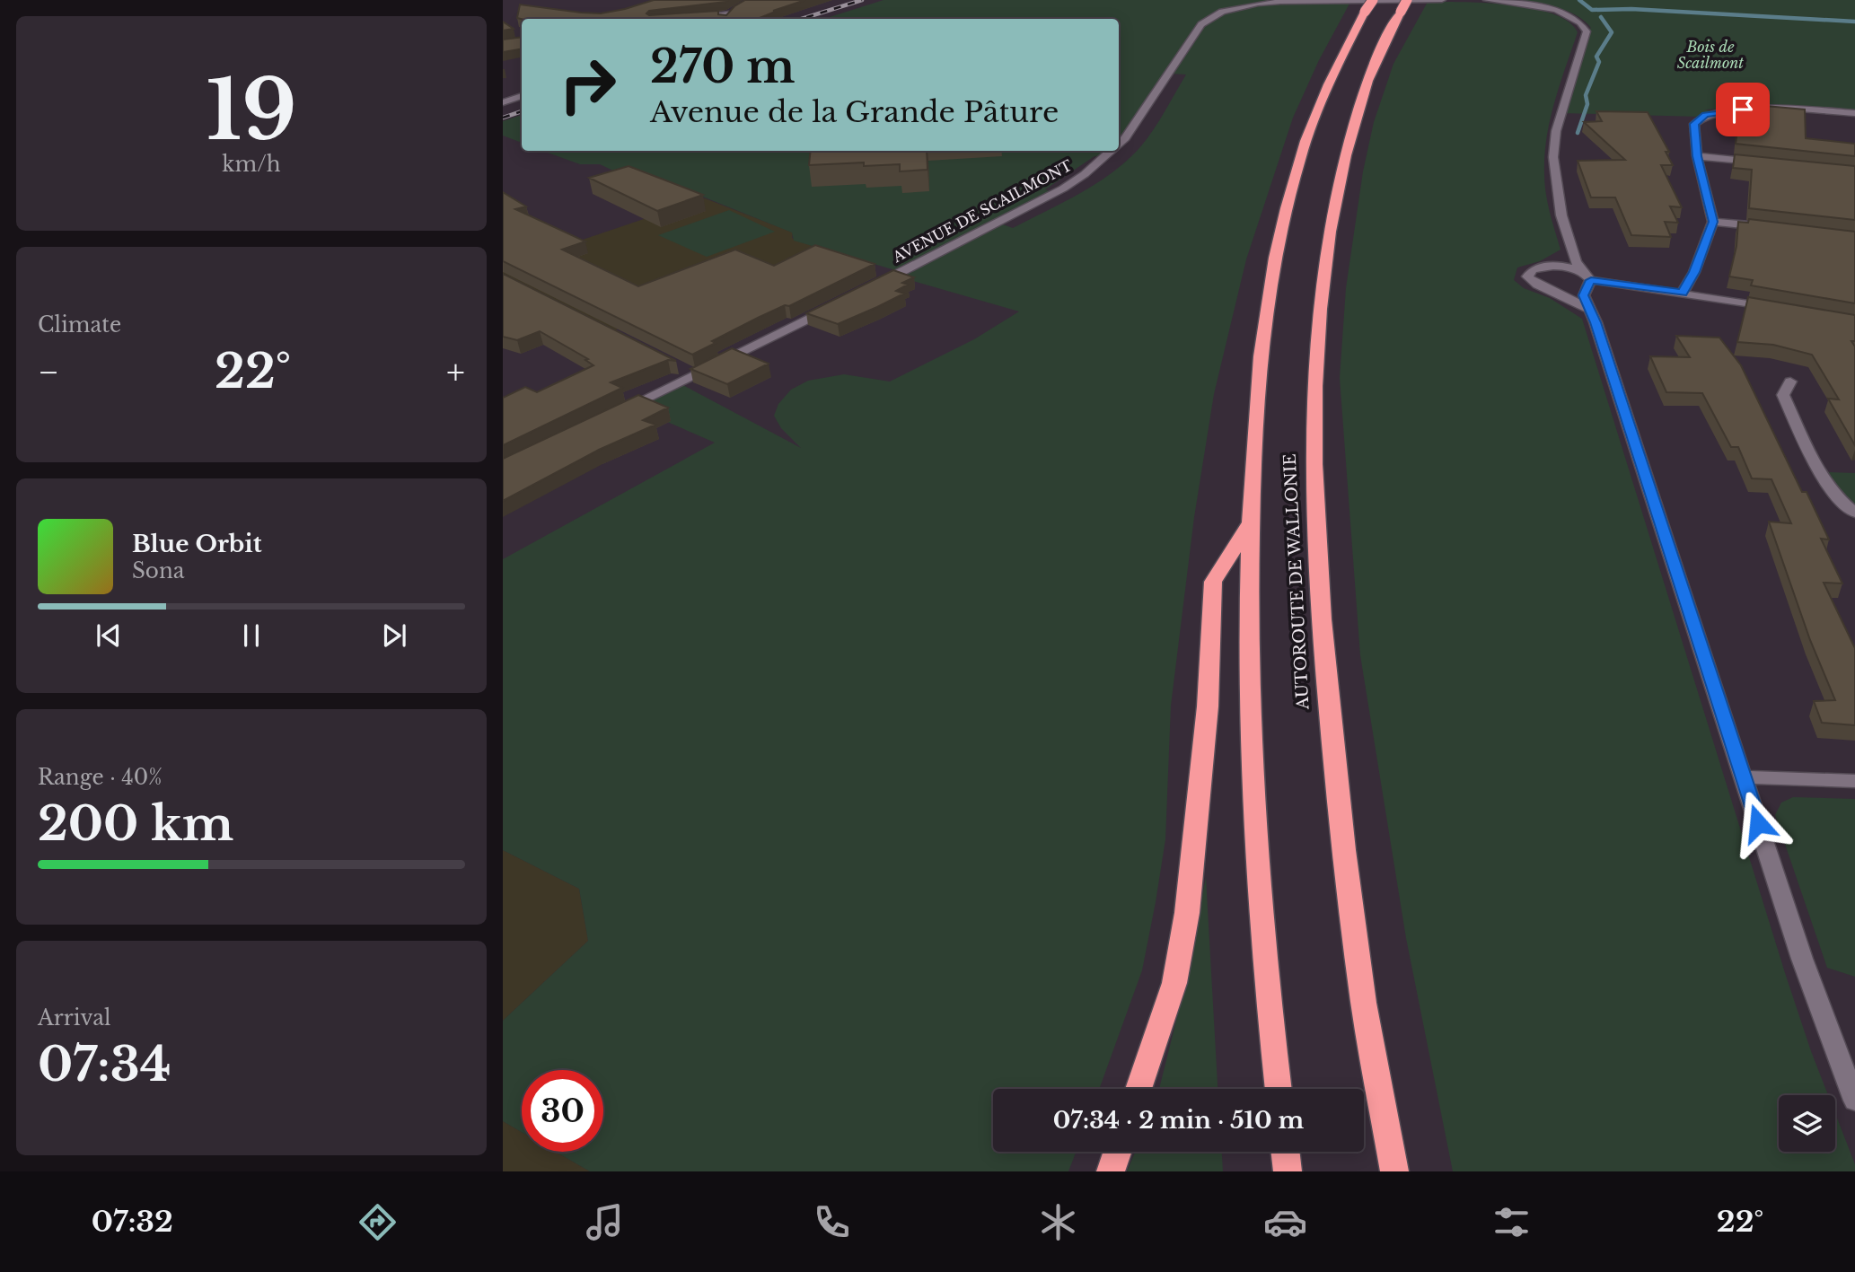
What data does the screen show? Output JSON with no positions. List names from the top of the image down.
{
  "streets": {
    "highway": ["AUTOROUTE DE WALLONIE"],
    "street": ["AVENUE DE SCAILMONT"]
  },
  "parks": ["Bois de Scailmont"],
  "page": {
    "tile": [
      ["19", "km/h"],
      "Climate",
      ["Range · 40%", "200 km"],
      ["Arrival", "07:34"]
    ],
    "turn": ["270 m", "Avenue de la Grande Pâture"],
    "heat": ["−", "22°", "+"],
    "song": ["Blue Orbit", "Sona"],
    "limit": "30",
    "trip": "07:34 · 2 min · 510 m",
    "tabs": ["07:32", "22°"]
  }
}
